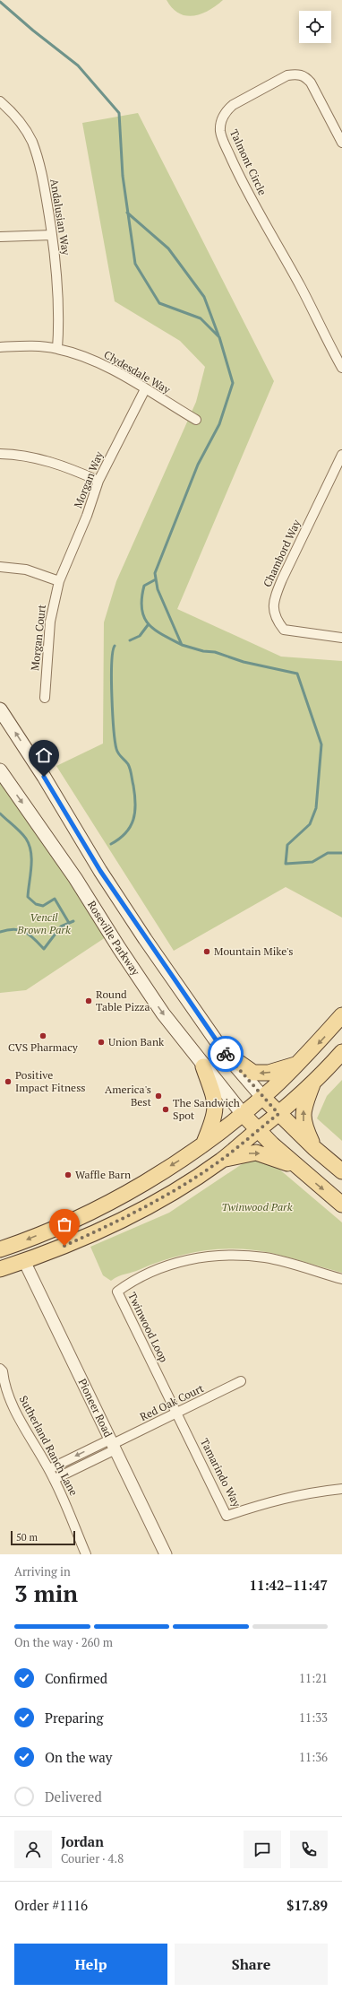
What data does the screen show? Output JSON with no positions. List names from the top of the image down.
{
  "streets": {
    "main road": ["Roseville Parkway"],
    "street": [
      "Talmont Circle",
      "Andalusian Way",
      "Clydesdale Way",
      "Morgan Way",
      "Chambord Way",
      "Morgan Court",
      "Twinwood Loop",
      "Red Oak Court",
      "Pioneer Road",
      "Sutherland Ranch Lane",
      "Tamarindo Way"
    ]
  },
  "crossings": [
    ["Andalusian Way", "Clydesdale Way"],
    ["Clydesdale Way", "Morgan Way"],
    ["Morgan Way", "Morgan Court"],
    ["Twinwood Loop", "Red Oak Court"],
    ["Twinwood Loop", "Tamarindo Way"],
    ["Red Oak Court", "Pioneer Road"],
    ["Red Oak Court", "Tamarindo Way"]
  ],
  "parks": ["Vencil Brown Park", "Twinwood Park"],
  "places": [
    "Mountain Mike's",
    "Round Table Pizza",
    "CVS Pharmacy",
    "Union Bank",
    "Positive Impact Fitness",
    "America's Best",
    "The Sandwich Spot",
    "Waffle Barn"
  ],
  "scale_bar": "50 m",
  "page": {
    "scale": "50 m",
    "heading": ["3 min", "Arriving in", "11:42–11:47"],
    "panel": [
      "Jordan",
      "Courier · 4.8",
      "Order #1116",
      "$17.89"
    ],
    "bar": "On the way · 260 m",
    "list": [
      ["Confirmed", "11:21"],
      ["Preparing", "11:33"],
      ["On the way", "11:36"],
      "Delivered"
    ],
    "buttons": ["Help", "Share"]
  }
}
